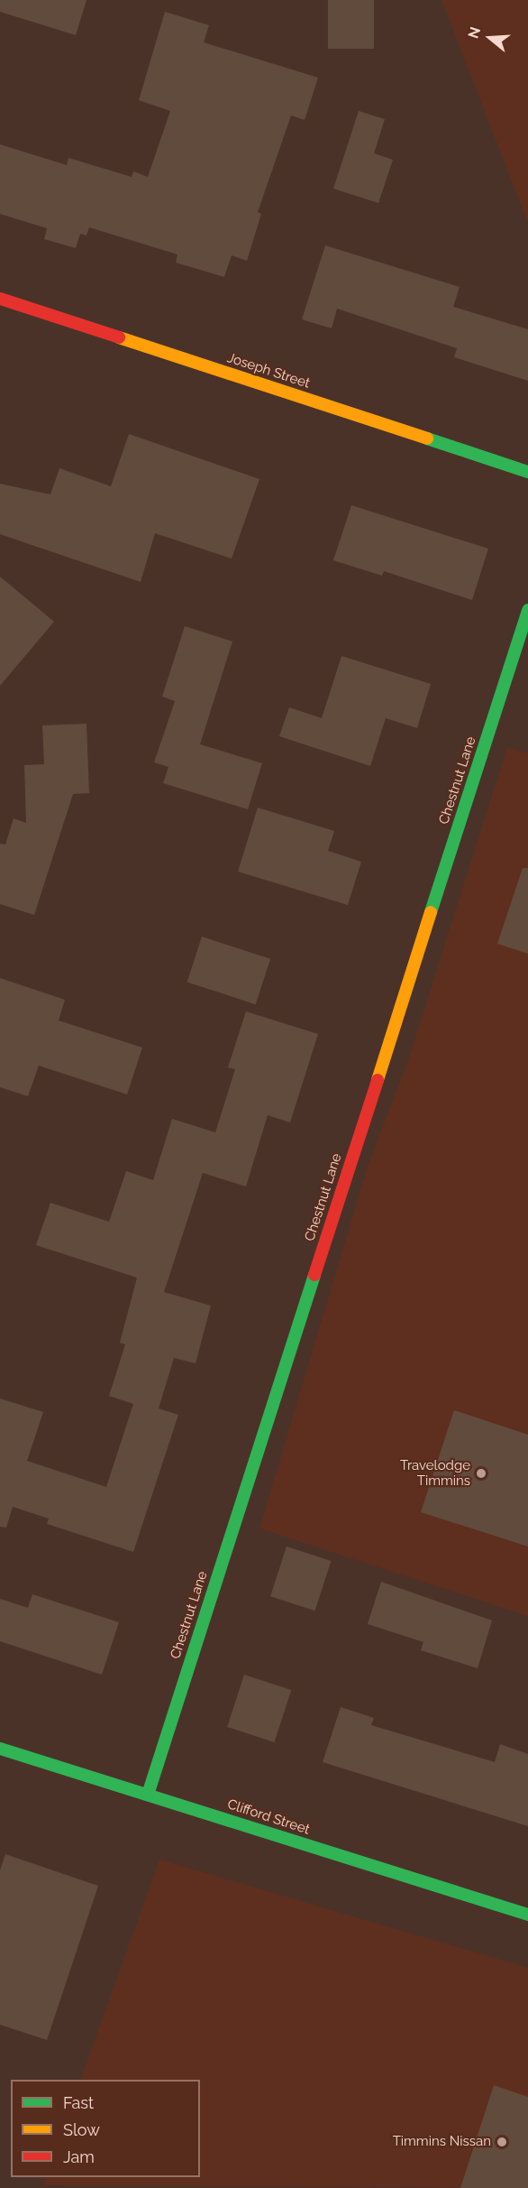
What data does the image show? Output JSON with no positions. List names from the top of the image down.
{
  "streets": {
    "street": ["Joseph Street", "Chestnut Lane", "Clifford Street"]
  },
  "crossings": [
    ["Chestnut Lane", "Clifford Street"]
  ],
  "places": ["Travelodge Timmins", "Timmins Nissan"],
  "legend": ["Fast", "Slow", "Jam"],
  "north": "left"
}
